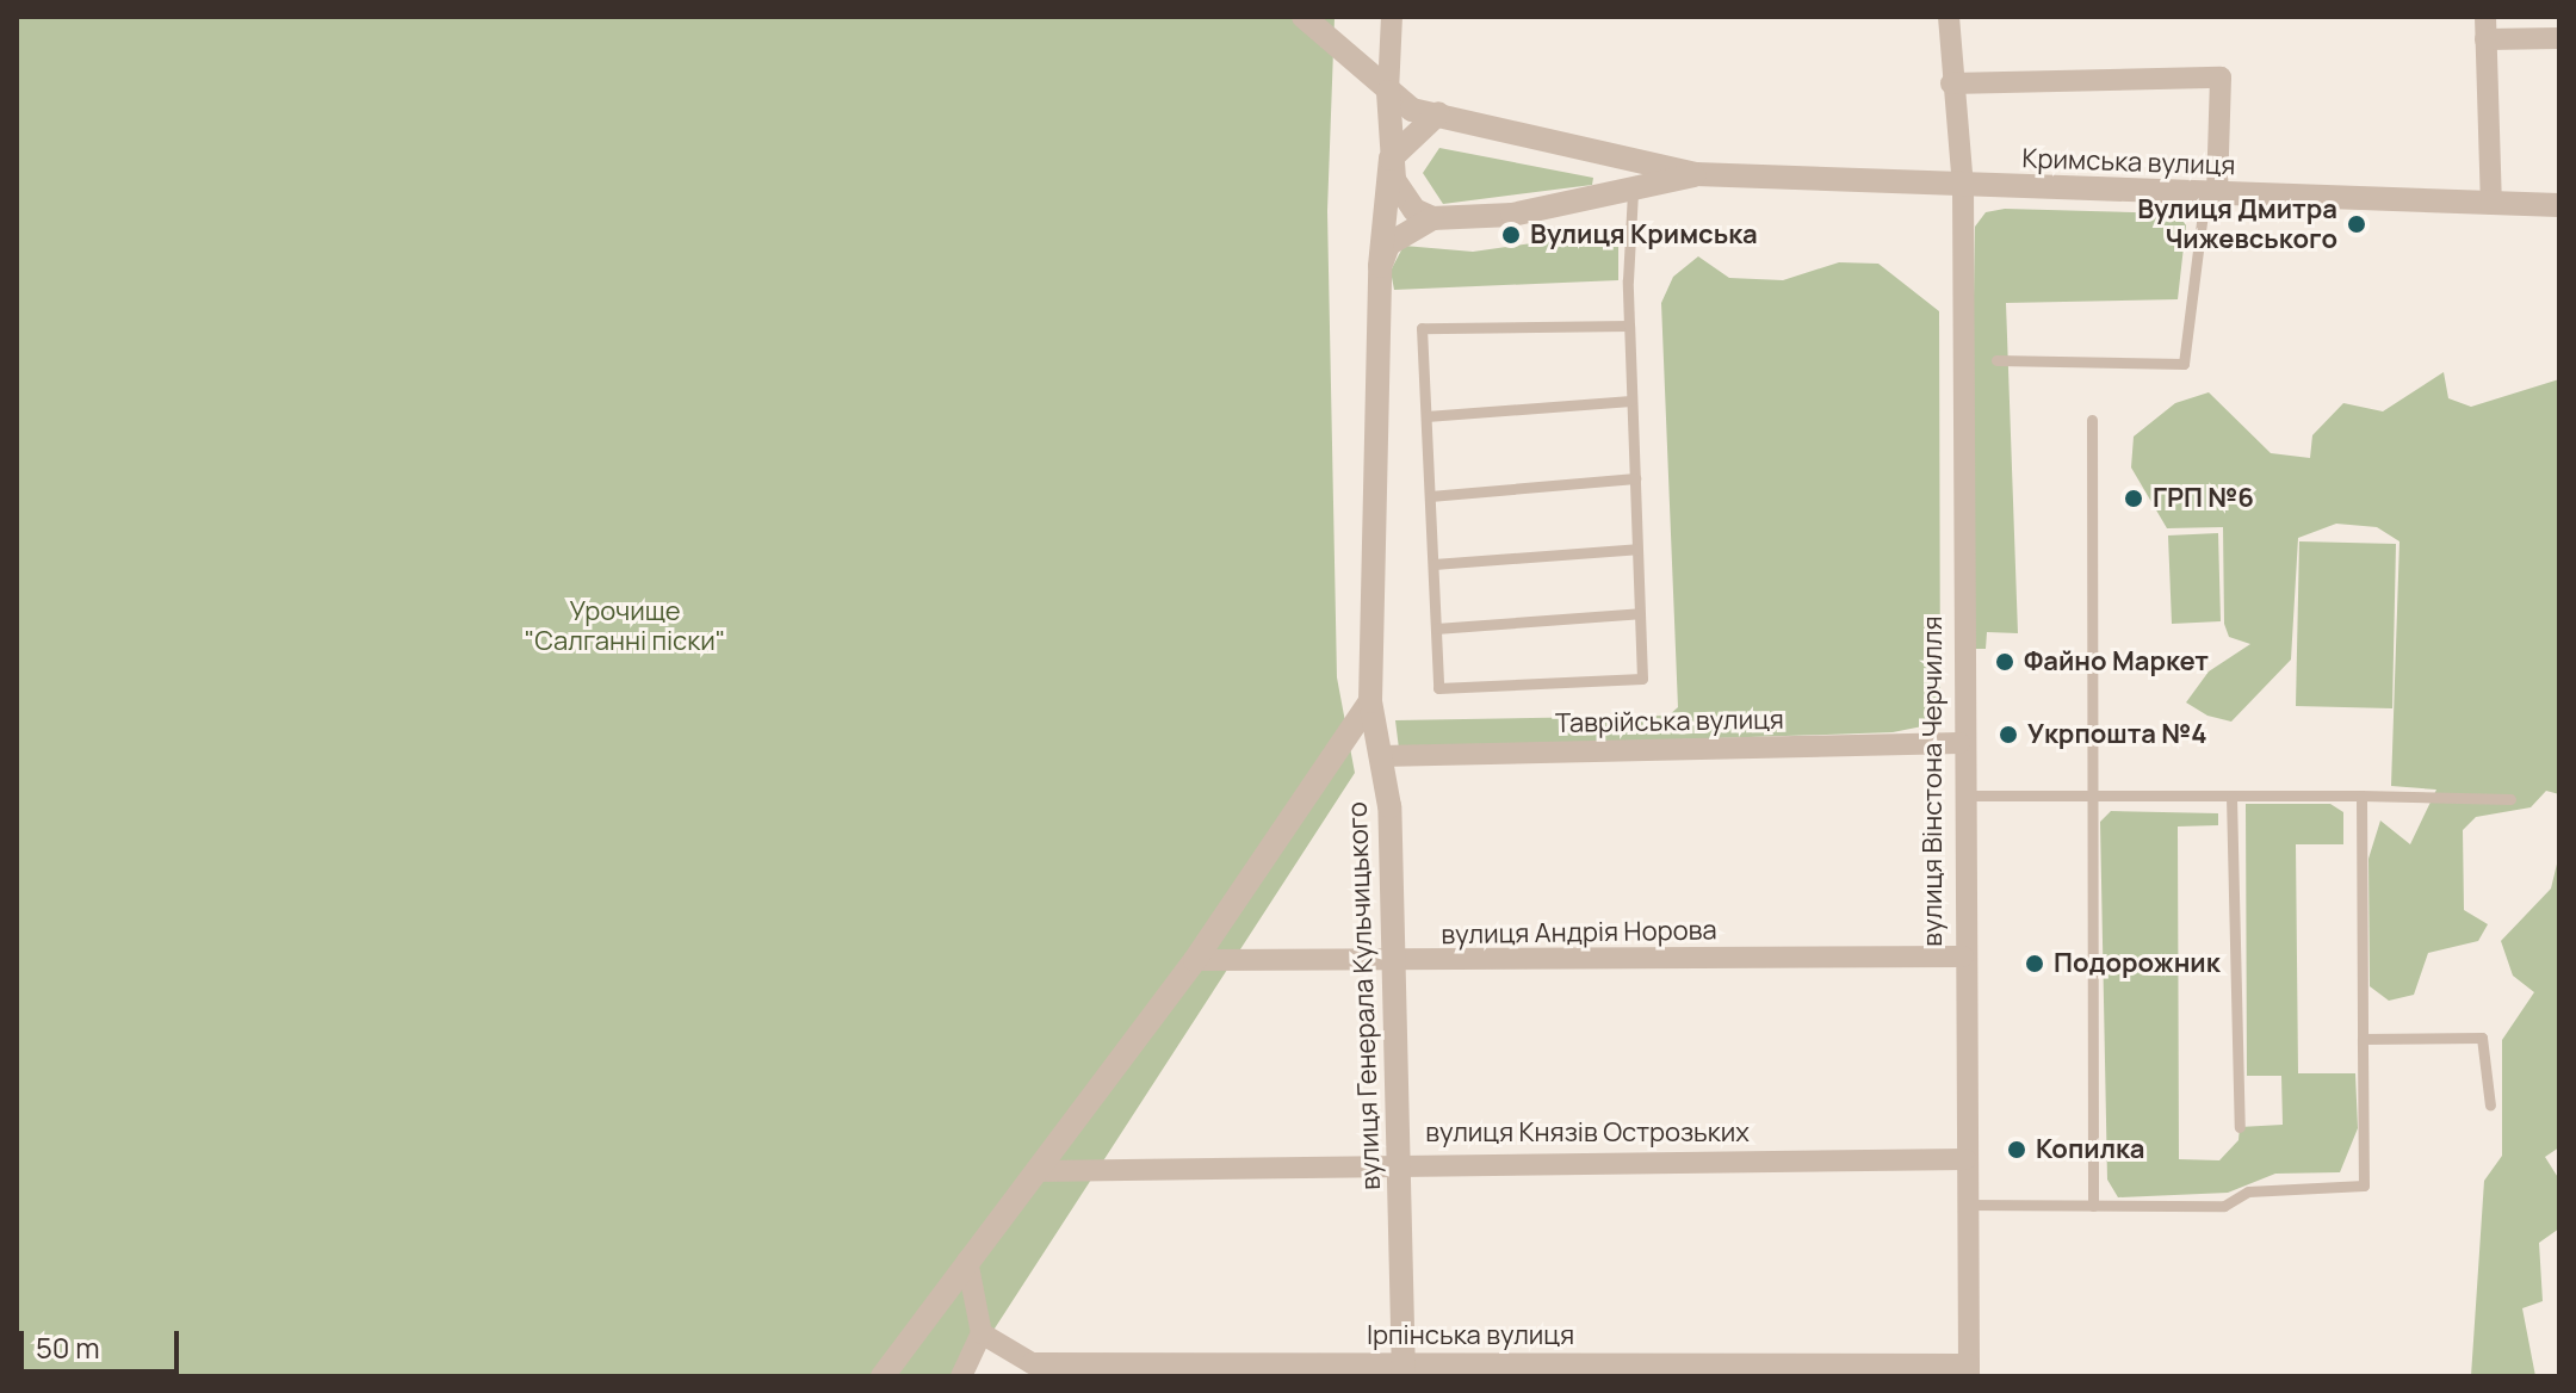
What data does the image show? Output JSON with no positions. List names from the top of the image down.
{
  "streets": {
    "street": [
      "Кримська вулиця",
      "Таврійська вулиця",
      "вулиця Вінстона Черчилля",
      "вулиця Андрія Норова",
      "вулиця Генерала Кульчицького",
      "вулиця Князів Острозьких",
      "Ірпінська вулиця"
    ]
  },
  "crossings": [
    ["Кримська вулиця", "вулиця Вінстона Черчилля"],
    ["Кримська вулиця", "вулиця Генерала Кульчицького"],
    ["Таврійська вулиця", "вулиця Вінстона Черчилля"],
    ["Таврійська вулиця", "вулиця Генерала Кульчицького"],
    ["вулиця Вінстона Черчилля", "вулиця Андрія Норова"],
    ["вулиця Вінстона Черчилля", "вулиця Князів Острозьких"],
    ["вулиця Вінстона Черчилля", "Ірпінська вулиця"],
    ["вулиця Андрія Норова", "вулиця Генерала Кульчицького"],
    ["вулиця Генерала Кульчицького", "вулиця Князів Острозьких"],
    ["вулиця Генерала Кульчицького", "Ірпінська вулиця"]
  ],
  "parks": ["Урочище \"Салганні піски\""],
  "places": [
    "Вулиця Дмитра Чижевського",
    "Вулиця Кримська",
    "ГРП №6",
    "Файно Маркет",
    "Укрпошта №4",
    "Подорожник",
    "Копилка"
  ],
  "scale_bar": "50 m"
}
